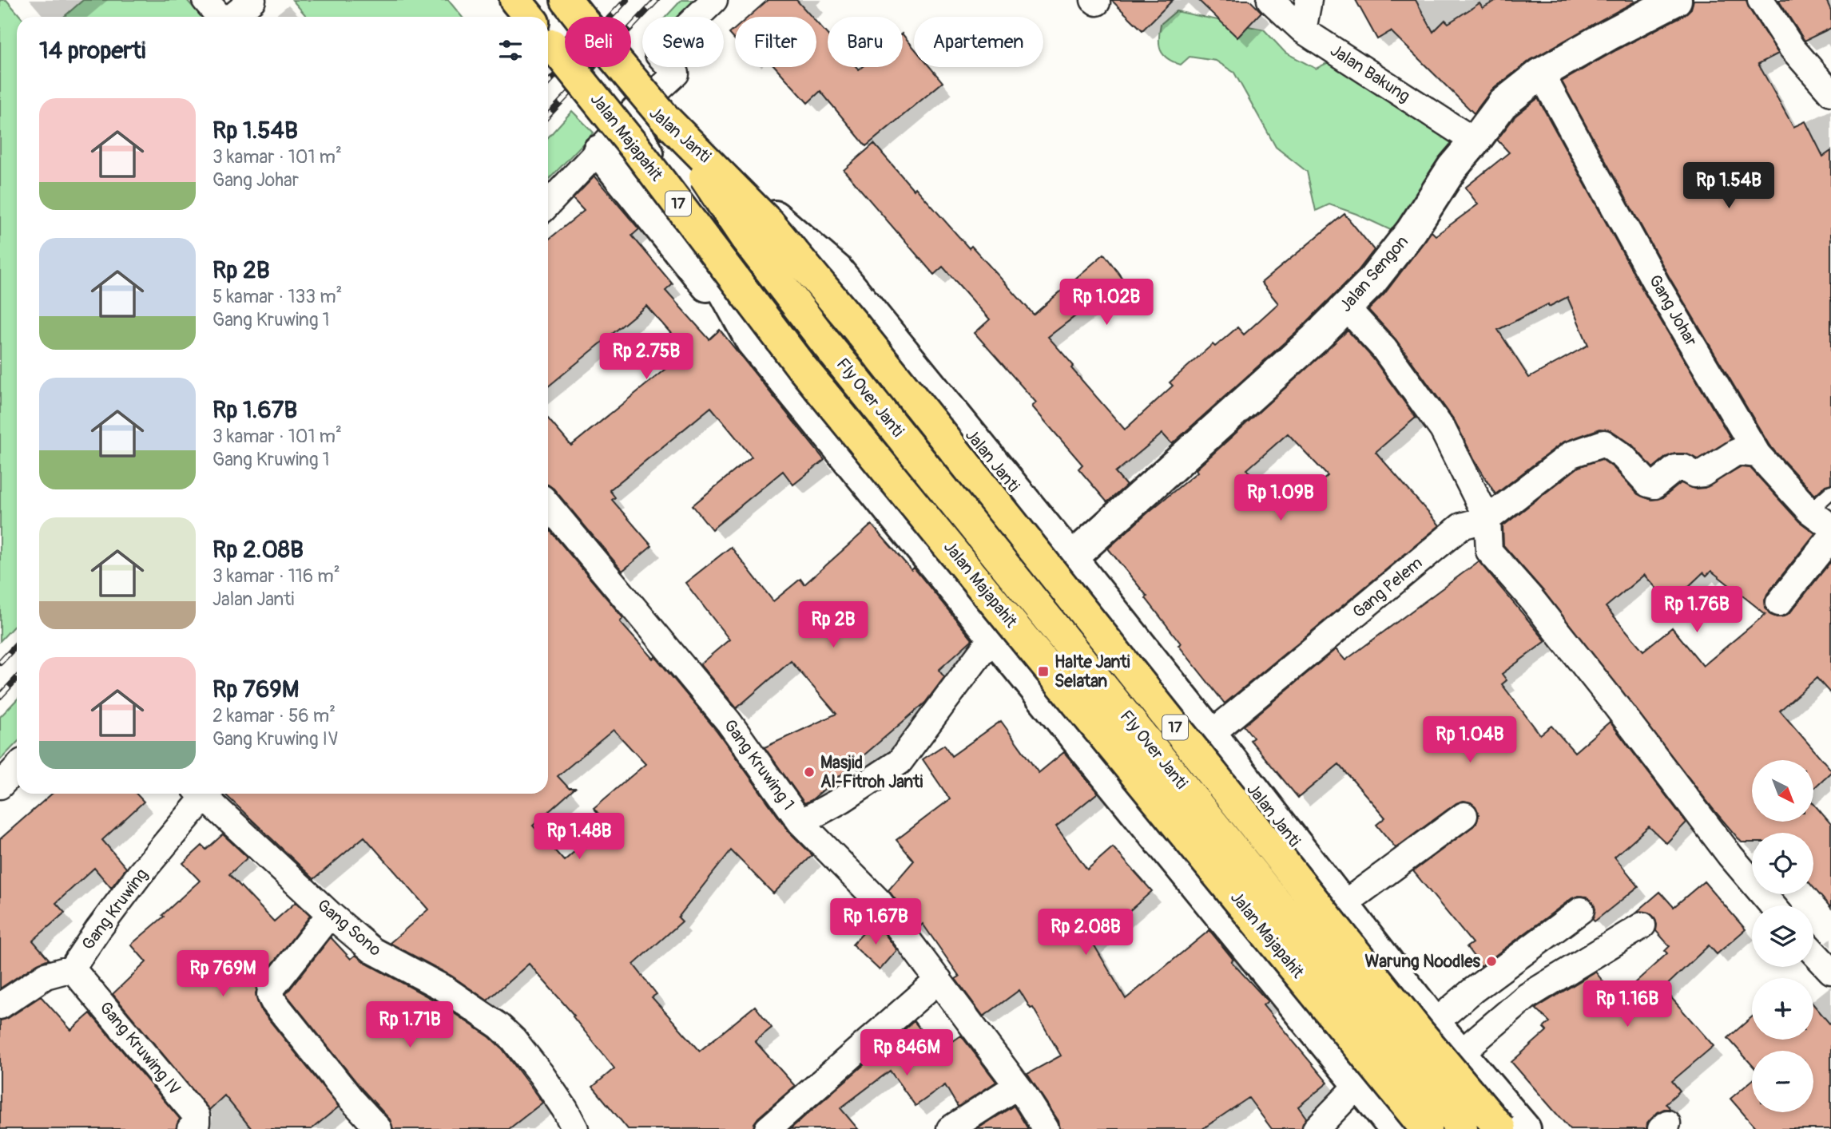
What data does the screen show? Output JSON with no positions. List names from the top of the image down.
{
  "streets": {
    "highway": ["Jalan Majapahit", "17", "Fly Over Janti"],
    "street": [
      "Jalan Bakung",
      "Jalan Janti",
      "Jalan Sengon",
      "Gang Johar",
      "Gang Pelem",
      "Gang Kruwing 1",
      "Gang Kruwing",
      "Gang Sono",
      "Gang Kruwing IV"
    ]
  },
  "crossings": [
    ["Jalan Bakung", "Jalan Sengon"],
    ["Jalan Janti", "17"],
    ["Jalan Janti", "Jalan Sengon"],
    ["Jalan Janti", "Fly Over Janti"],
    ["Jalan Janti", "Gang Pelem"],
    ["Jalan Janti", "Gang Kruwing 1"],
    ["17", "Fly Over Janti"],
    ["Jalan Sengon", "Gang Johar"],
    ["Gang Johar", "Gang Pelem"],
    ["Gang Kruwing", "Gang Kruwing IV"]
  ],
  "places": {
    "transit": ["Halte Janti Selatan"],
    "other": ["Masjid Al-Fitroh Janti", "Warung Noodles"]
  },
  "north": "bottom right",
  "page": {
    "chip": [
      "Beli",
      "Sewa",
      "Filter",
      "Baru",
      "Apartemen"
    ],
    "heading": "14 properti",
    "list": [
      {
        "name": "Rp 1.54B",
        "note": "3 kamar · 101 m² · Gang Johar"
      },
      {
        "name": "Rp 2B",
        "note": "5 kamar · 133 m² · Gang Kruwing 1"
      },
      {
        "name": "Rp 1.67B",
        "note": "3 kamar · 101 m² · Gang Kruwing 1"
      },
      {
        "name": "Rp 2.08B",
        "note": "3 kamar · 116 m² · Jalan Janti"
      },
      {
        "name": "Rp 769M",
        "note": "2 kamar · 56 m² · Gang Kruwing IV"
      }
    ],
    "price": [
      "Rp 1.54B",
      "Rp 1.02B",
      "Rp 2.75B",
      "Rp 1.09B",
      "Rp 1.76B",
      "Rp 2B",
      "Rp 1.04B",
      "Rp 1.48B",
      "Rp 1.67B",
      "Rp 2.08B",
      "Rp 769M",
      "Rp 1.16B",
      "Rp 1.71B",
      "Rp 846M"
    ],
    "map_buttons": ["+", "−"]
  }
}
